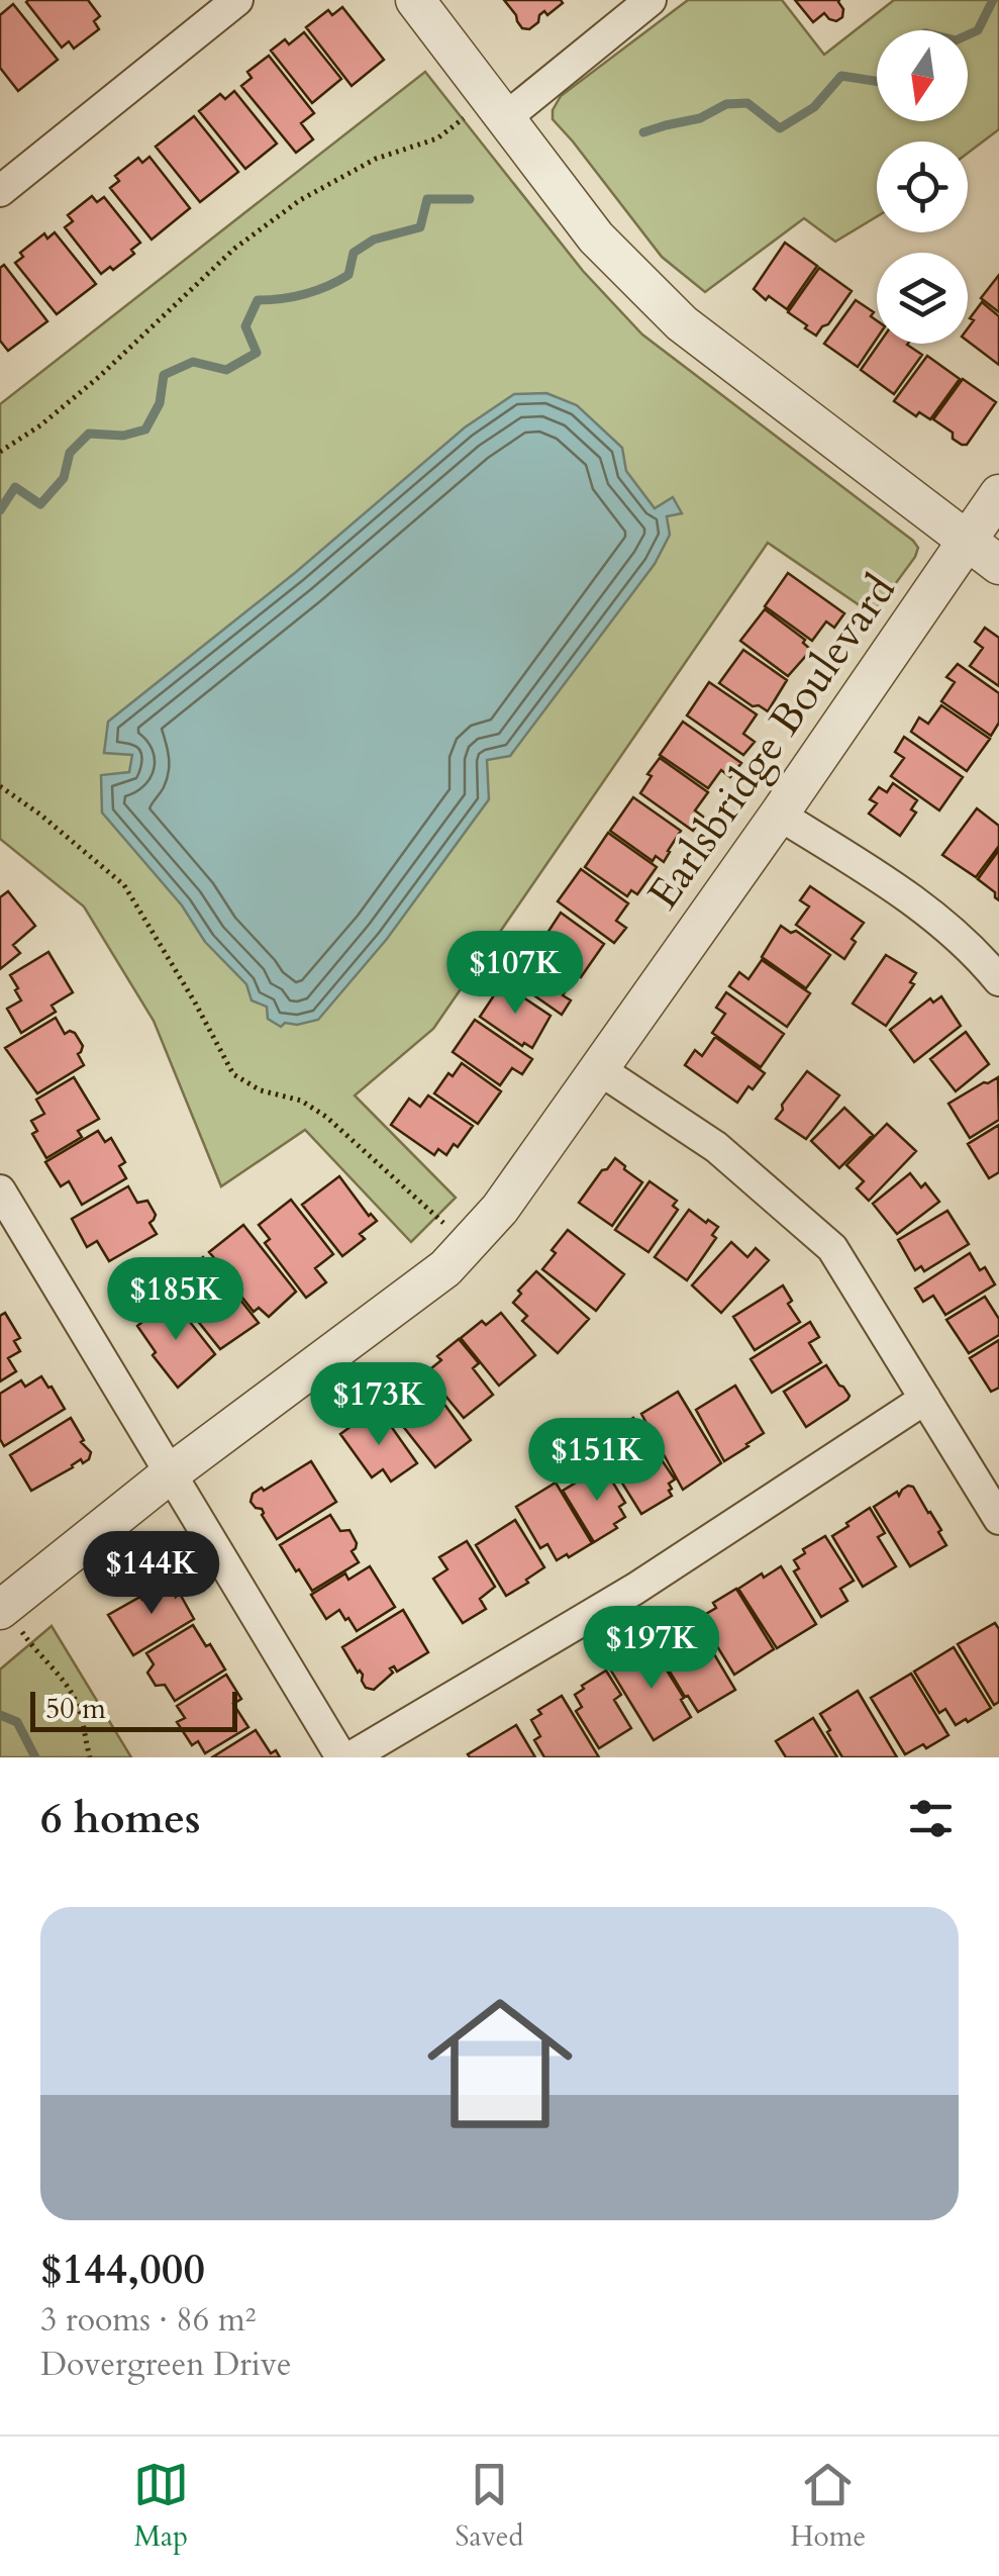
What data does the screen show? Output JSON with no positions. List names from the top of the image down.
{
  "streets": {
    "street": ["Earlsbridge Boulevard"]
  },
  "scale_bar": "50 m",
  "north": "bottom",
  "page": {
    "price": [
      "$107K",
      "$185K",
      "$173K",
      "$151K",
      "$144K",
      "$197K"
    ],
    "scale": "50 m",
    "heading": "6 homes",
    "list": [
      {
        "name": "$144,000",
        "note": "3 rooms · 86 m² · Dovergreen Drive"
      }
    ],
    "tabs": ["Map", "Saved", "Home"]
  }
}
